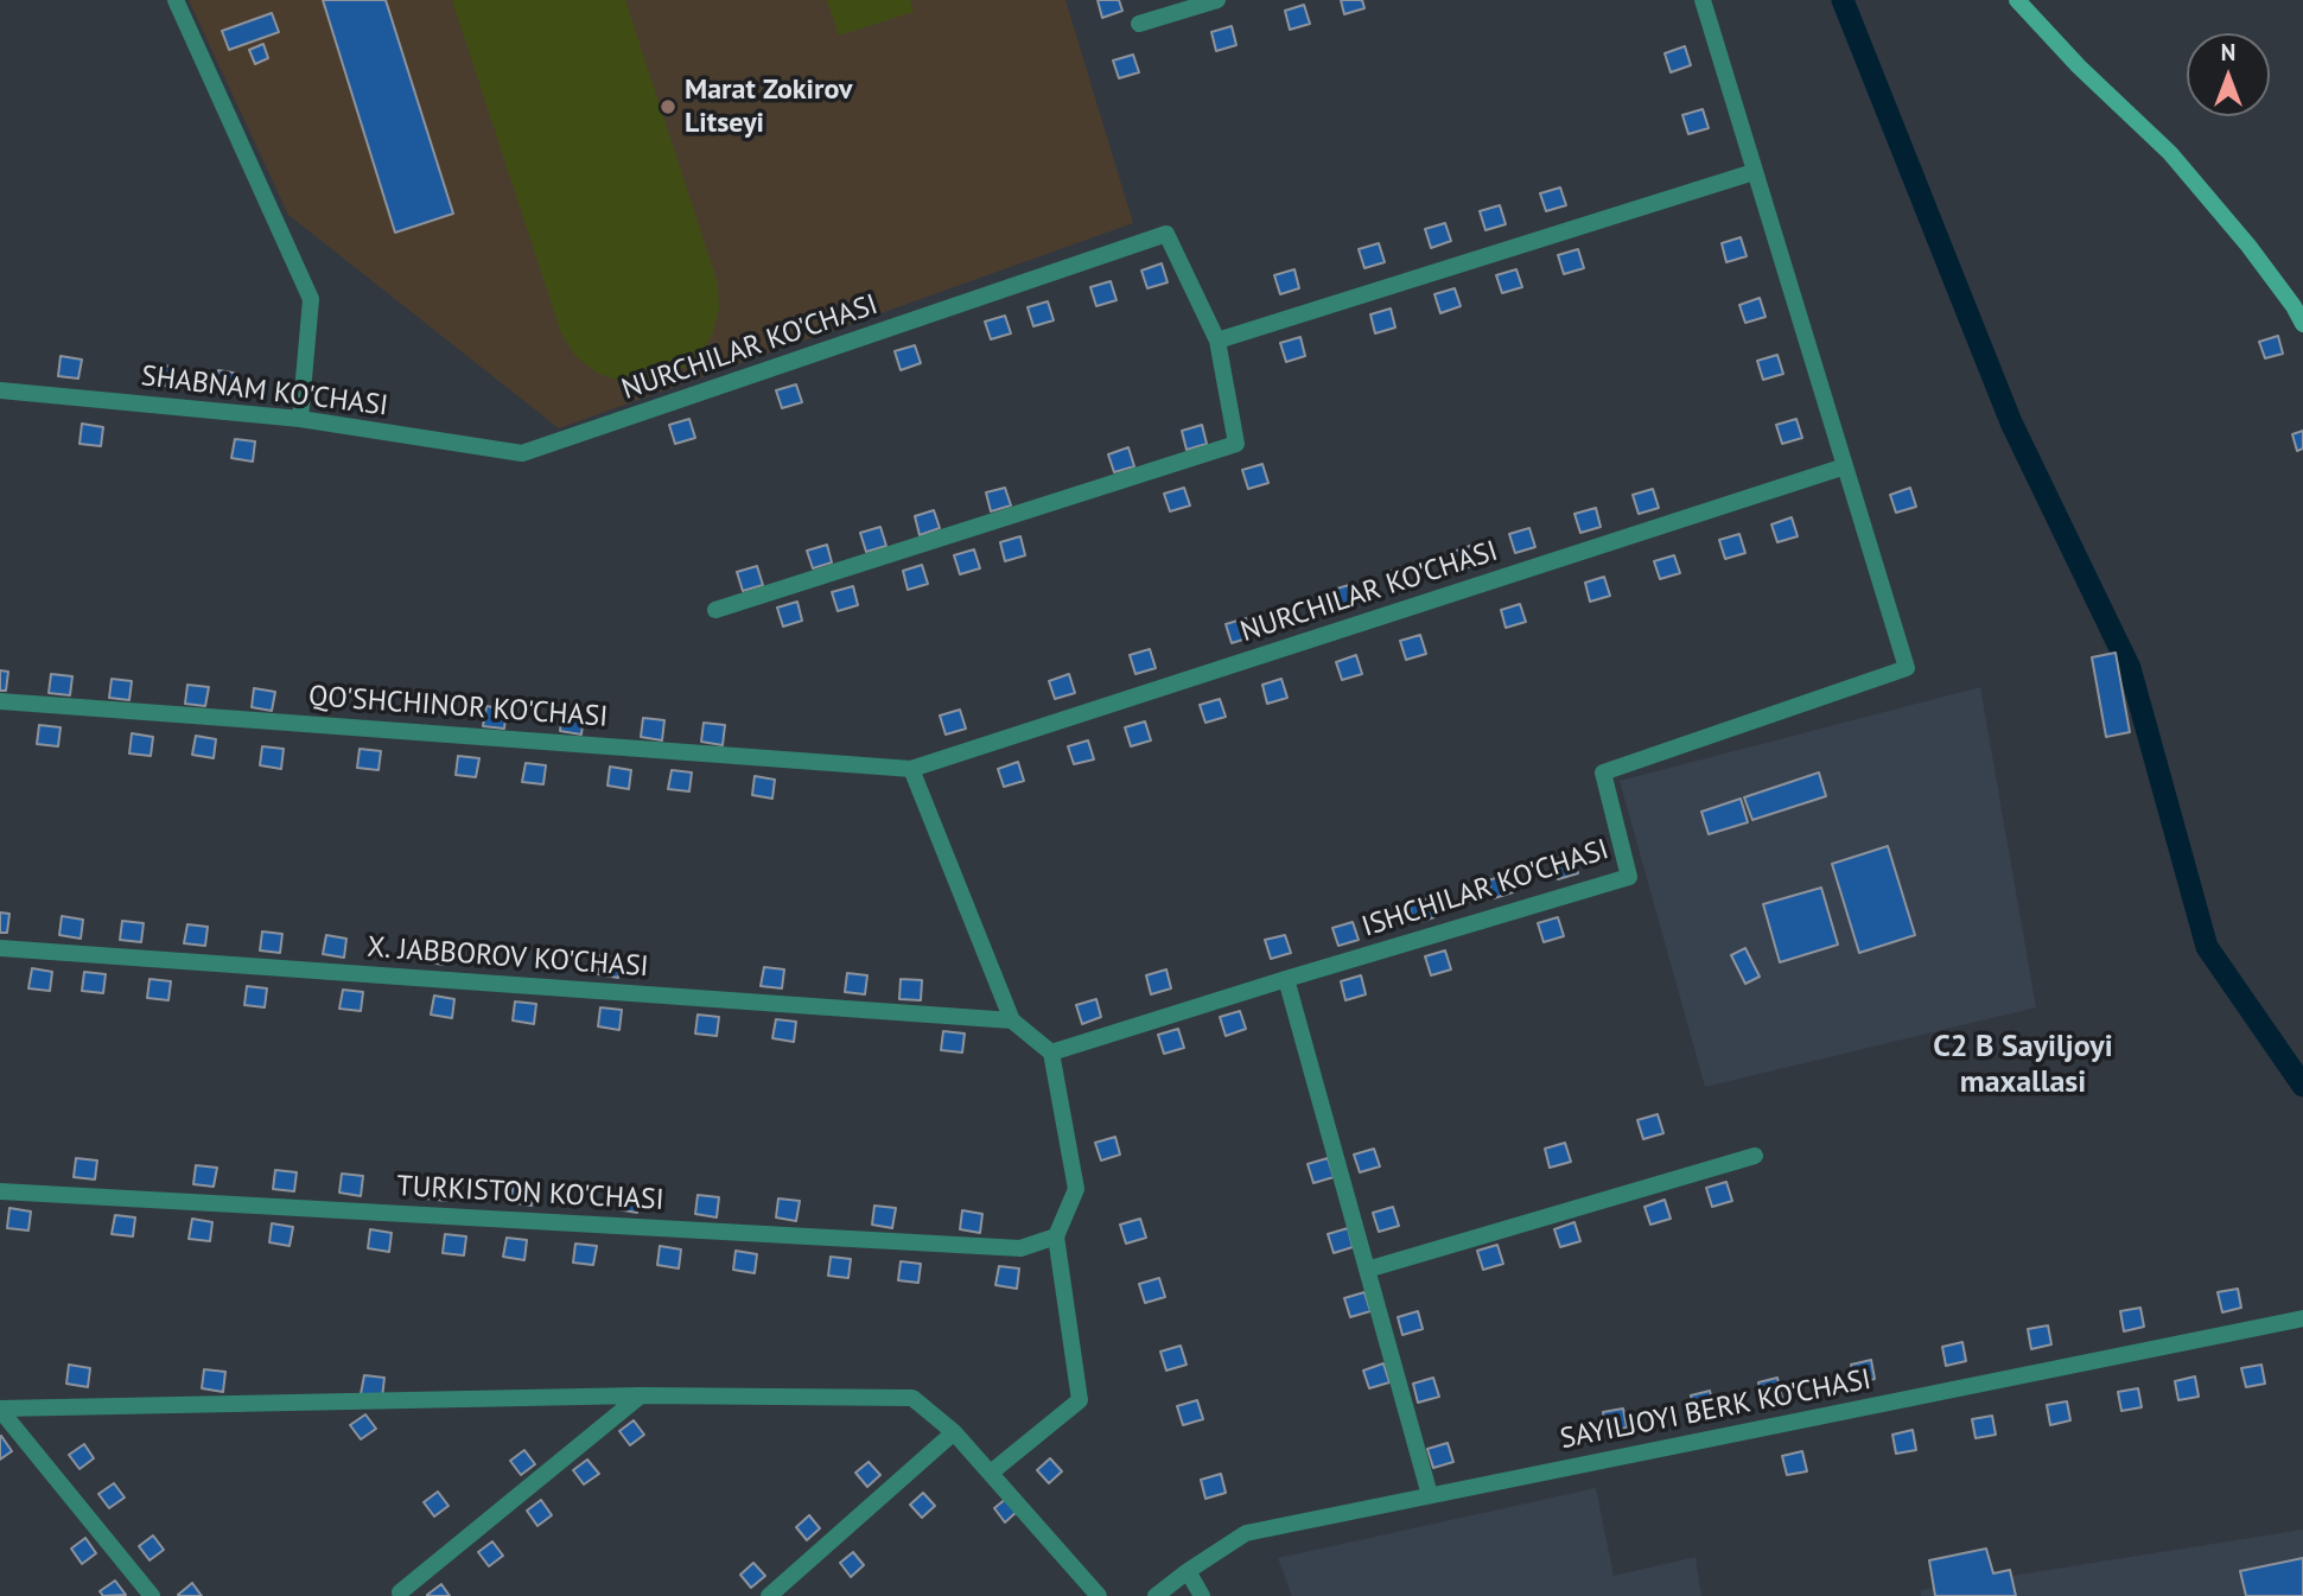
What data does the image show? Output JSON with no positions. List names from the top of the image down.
{
  "streets": {
    "street": [
      "NURCHILAR KO'CHASI",
      "SHABNAM KO'CHASI",
      "QO'SHCHINOR KO'CHASI",
      "ISHCHILAR KO'CHASI",
      "X. JABBOROV KO'CHASI",
      "TURKISTON KO'CHASI",
      "SAYILJOYI BERK KO'CHASI"
    ]
  },
  "crossings": [
    ["NURCHILAR KO'CHASI", "SHABNAM KO'CHASI"],
    ["NURCHILAR KO'CHASI", "QO'SHCHINOR KO'CHASI"],
    ["NURCHILAR KO'CHASI", "ISHCHILAR KO'CHASI"]
  ],
  "districts": ["C2 B Sayiljoyi maxallasi"],
  "places": ["Marat Zokirov Litseyi"],
  "north": "top"
}
